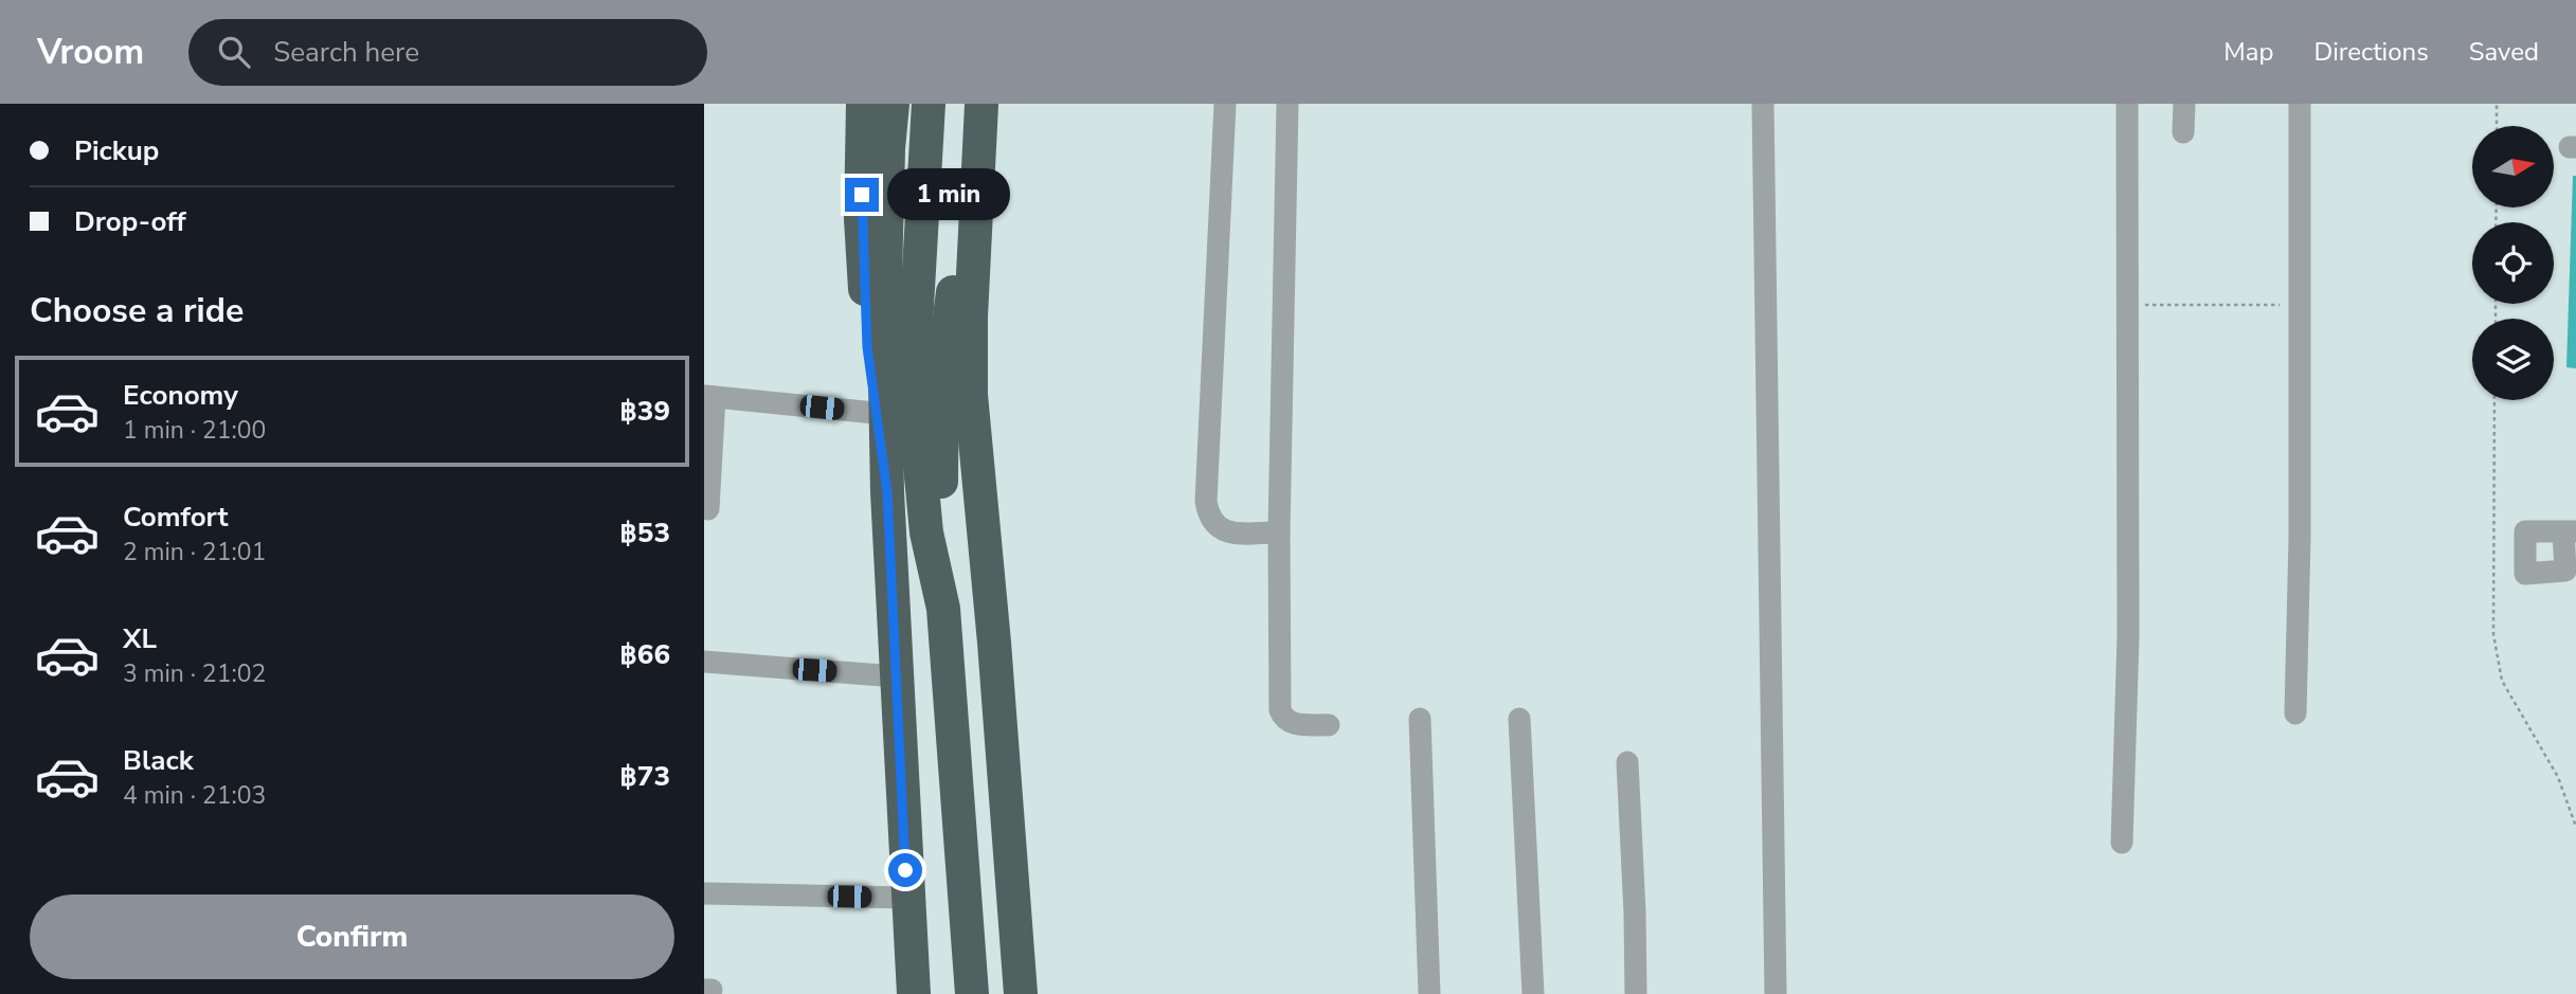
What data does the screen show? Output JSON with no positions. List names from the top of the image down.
{
  "north": "right",
  "page": {
    "header": "Vroom",
    "search": "Search here",
    "nav": ["Map", "Directions", "Saved"],
    "banner": ["Pickup", "Drop-off"],
    "bubble": "1 min",
    "heading": "Choose a ride",
    "list": [
      {
        "name": "Economy",
        "note": "1 min · 21:00",
        "value": "฿39"
      },
      {
        "name": "Comfort",
        "note": "2 min · 21:01",
        "value": "฿53"
      },
      {
        "name": "XL",
        "note": "3 min · 21:02",
        "value": "฿66"
      },
      {
        "name": "Black",
        "note": "4 min · 21:03",
        "value": "฿73"
      }
    ],
    "buttons": "Confirm"
  }
}
